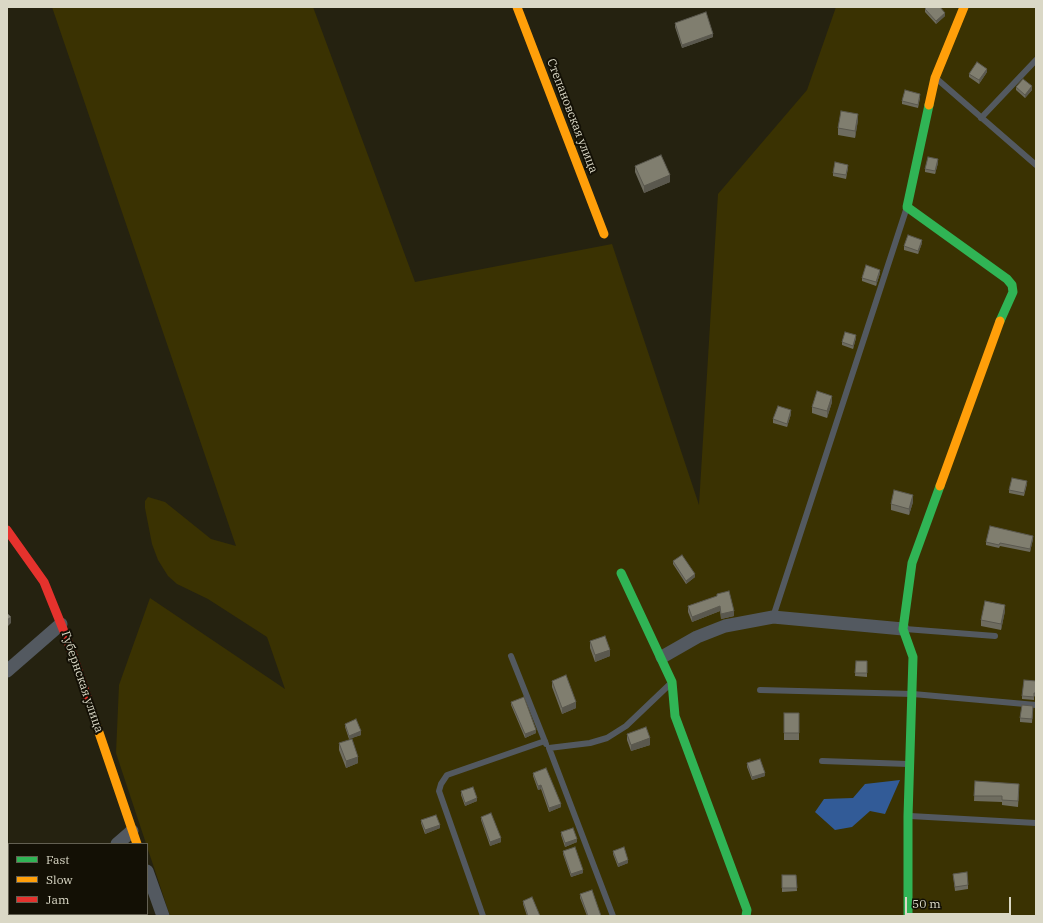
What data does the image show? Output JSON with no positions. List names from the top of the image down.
{
  "streets": {
    "street": ["Степановская улица", "Губернская улица"]
  },
  "legend": ["Fast", "Slow", "Jam"],
  "scale_bar": "50 m"
}
